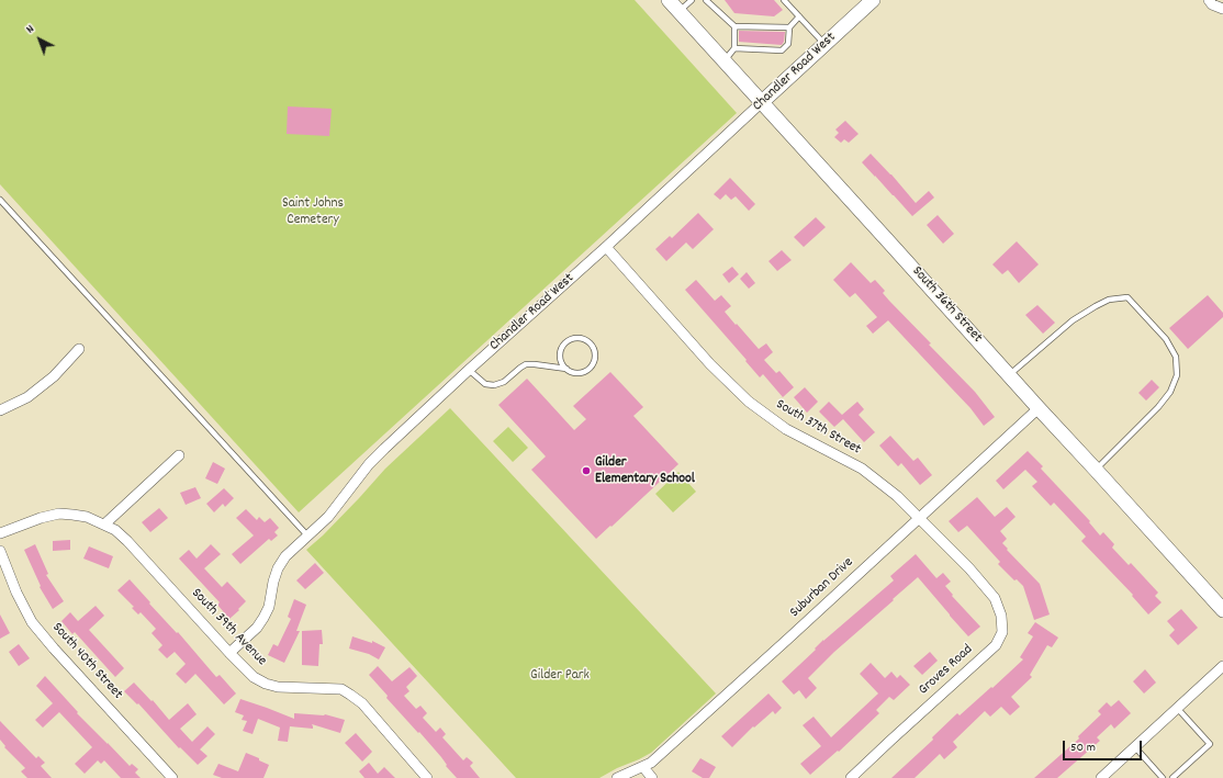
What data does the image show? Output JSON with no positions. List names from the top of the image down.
{
  "streets": {
    "main road": ["Chandler Road West", "South 36th Street"],
    "street": [
      "South 37th Street",
      "Suburban Drive",
      "South 39th Avenue",
      "South 40th Street",
      "Groves Road"
    ]
  },
  "crossings": [
    ["Chandler Road West", "South 36th Street"],
    ["Chandler Road West", "South 37th Street"],
    ["Chandler Road West", "South 39th Avenue"],
    ["South 36th Street", "Suburban Drive"],
    ["South 37th Street", "Suburban Drive"],
    ["South 37th Street", "Groves Road"]
  ],
  "parks": ["Saint Johns Cemetery", "Gilder Park"],
  "places": ["Gilder Elementary School"],
  "scale_bar": "50 m",
  "north": "top left"
}
